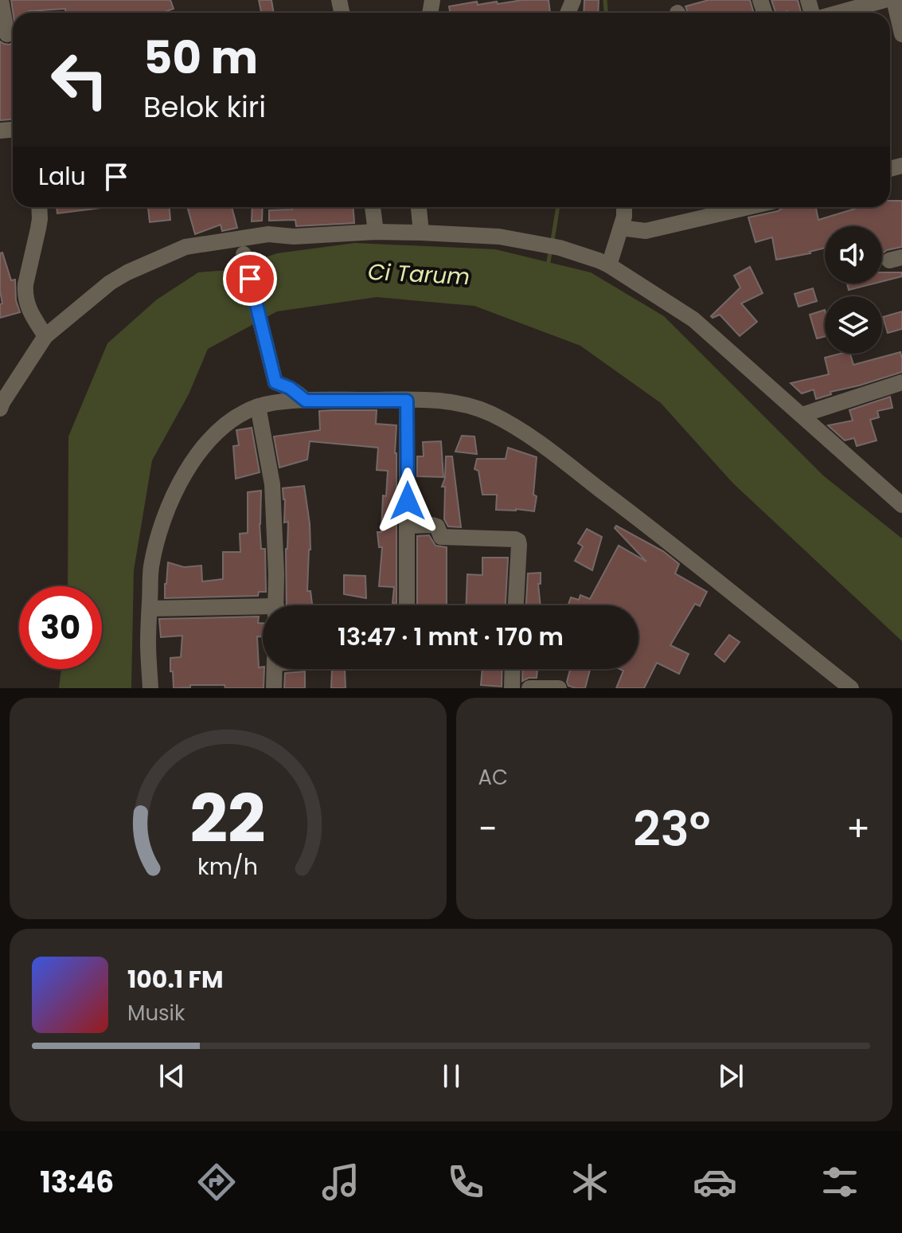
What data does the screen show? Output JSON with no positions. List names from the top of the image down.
{
  "water": ["Ci Tarum"],
  "page": {
    "turn": ["50 m", "Belok kiri"],
    "then": "Lalu",
    "limit": "30",
    "trip": "13:47 · 1 mnt · 170 m",
    "tile": "AC",
    "heat": ["−", "23°", "+"],
    "song": ["100.1 FM", "Musik"],
    "tabs": "13:46",
    "gauge": ["22", "km/h"]
  }
}
